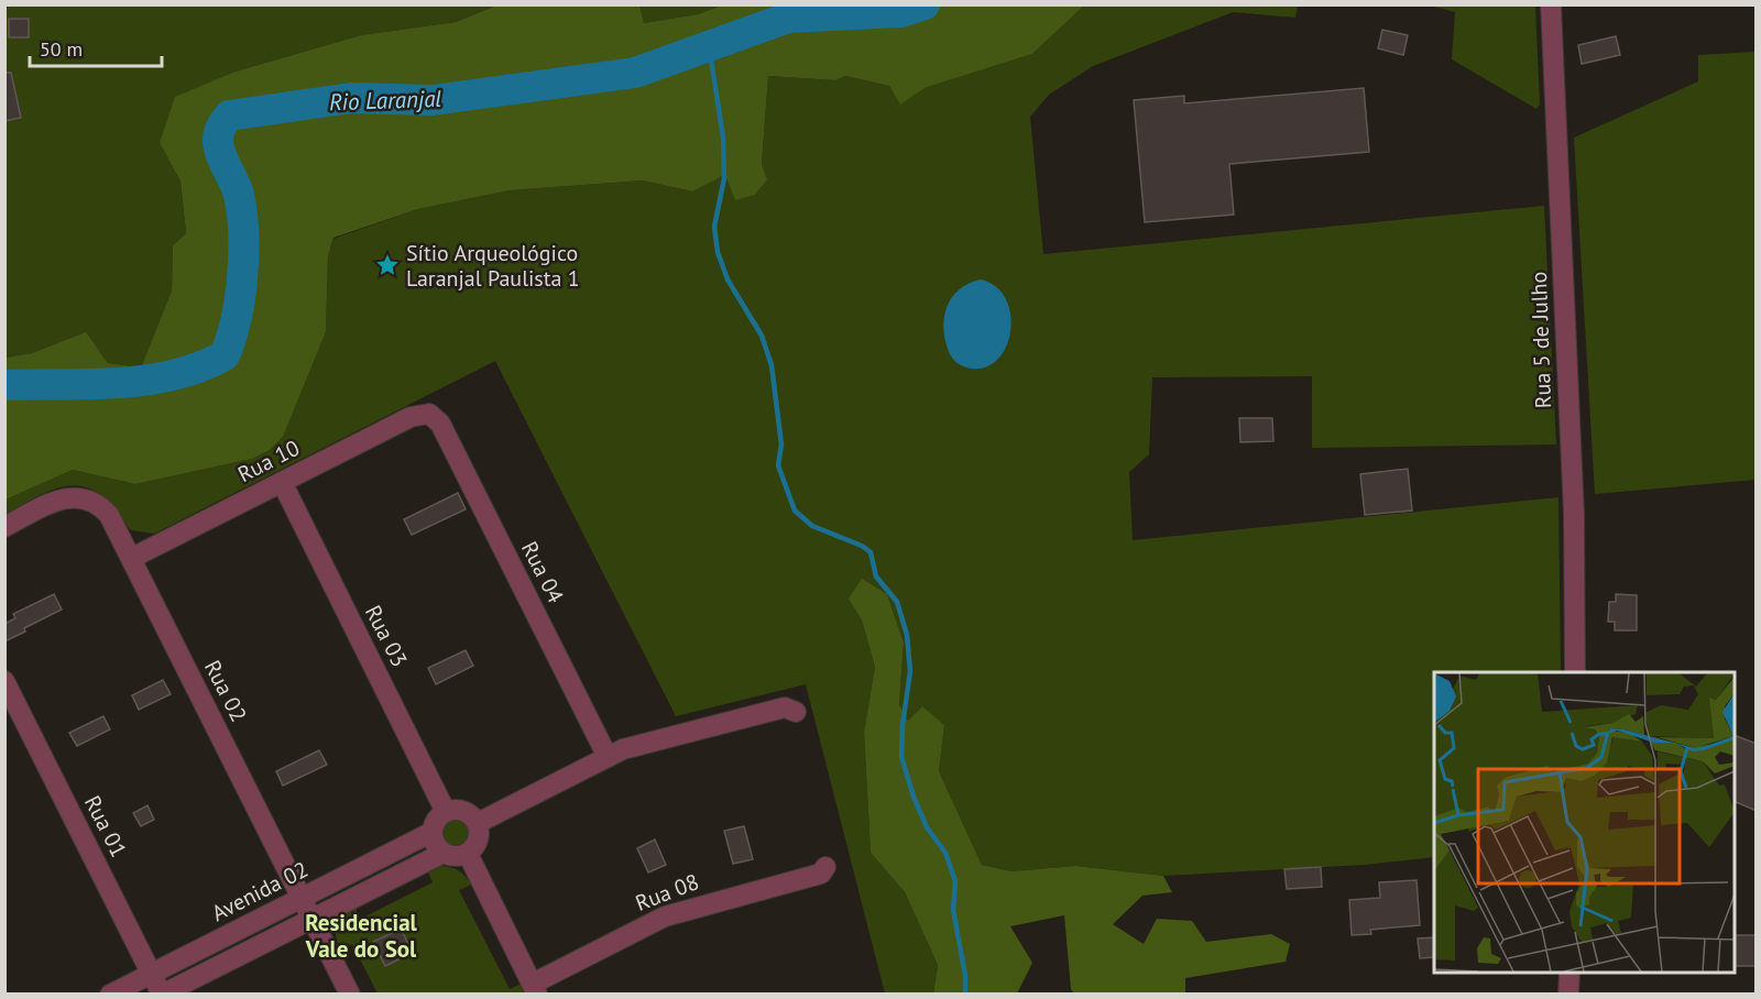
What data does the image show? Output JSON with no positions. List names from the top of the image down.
{
  "streets": {
    "street": [
      "Rua 5 de Julho",
      "Rua 10",
      "Rua 04",
      "Rua 03",
      "Rua 02",
      "Rua 01",
      "Avenida 02",
      "Rua 08"
    ]
  },
  "crossings": [
    ["Rua 10", "Rua 04"],
    ["Rua 10", "Rua 03"],
    ["Rua 10", "Rua 02"],
    ["Rua 03", "Avenida 02"],
    ["Rua 02", "Avenida 02"],
    ["Rua 01", "Avenida 02"]
  ],
  "districts": ["Residencial Vale do Sol"],
  "water": ["Rio Laranjal"],
  "places": {
    "place": ["Sítio Arqueológico Laranjal Paulista 1"]
  },
  "scale_bar": "50 m"
}
